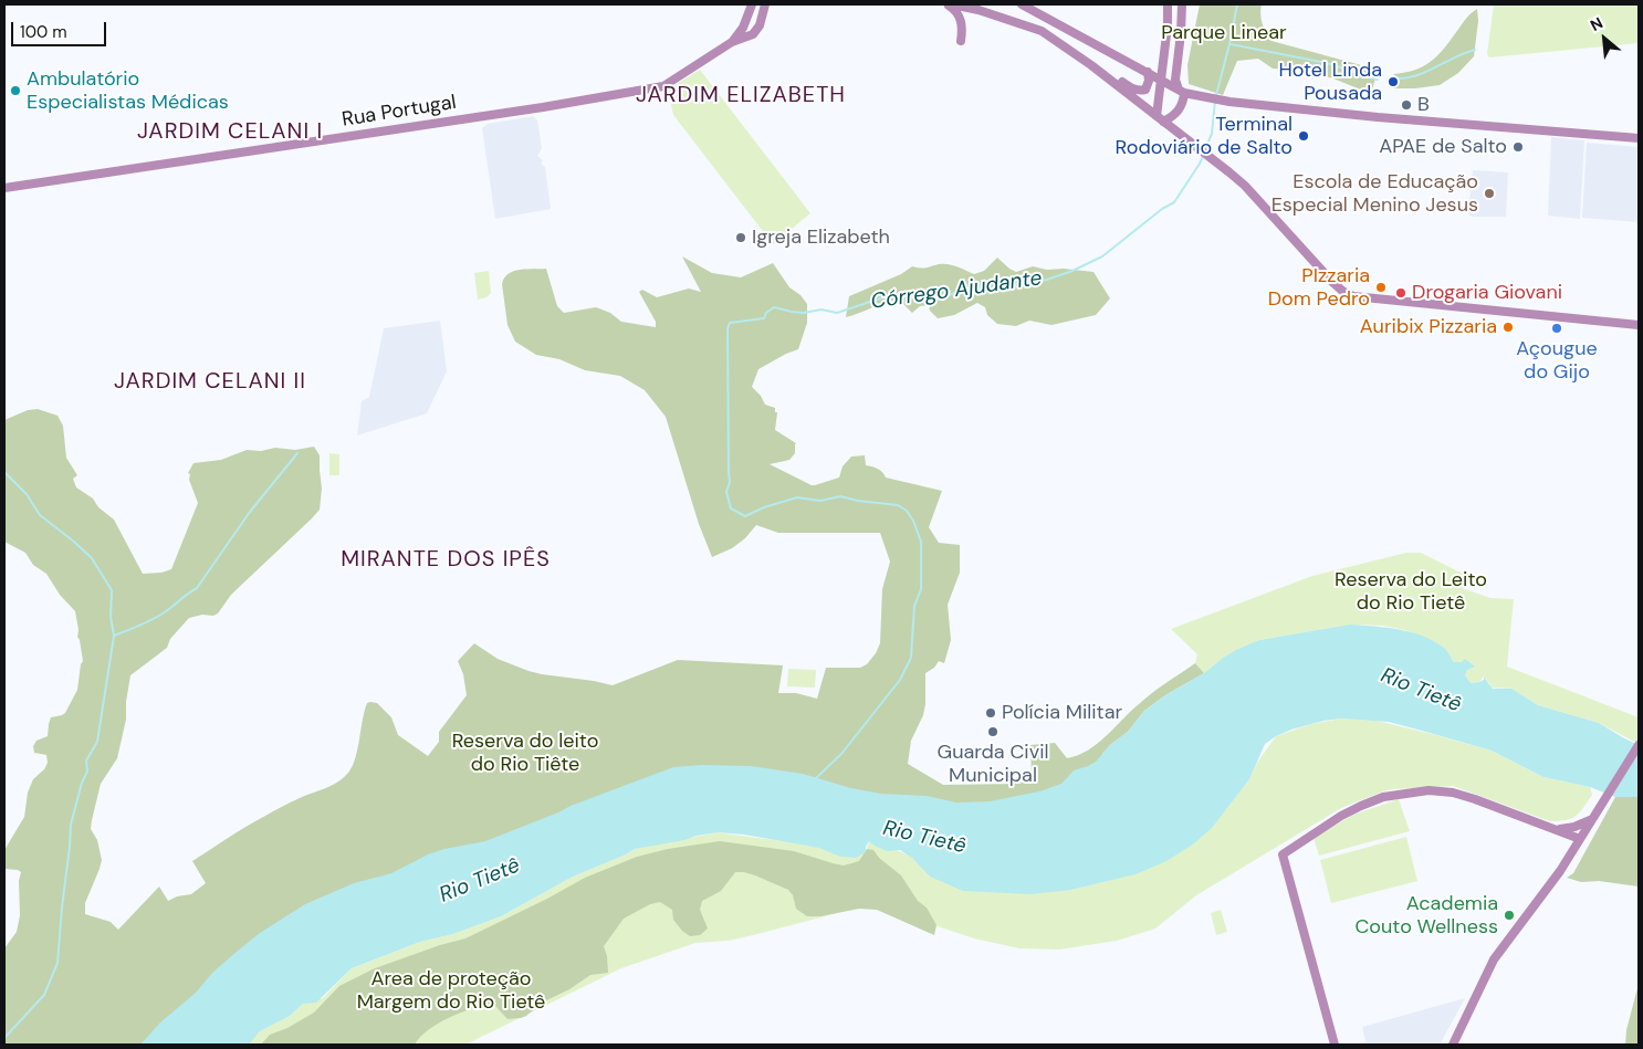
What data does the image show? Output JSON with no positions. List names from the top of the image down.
{
  "streets": {
    "street": ["Rua Portugal"]
  },
  "districts": [
    "JARDIM ELIZABETH",
    "JARDIM CELANI I",
    "JARDIM CELANI II",
    "MIRANTE DOS IPÊS"
  ],
  "water": ["Córrego Ajudante", "Rio Tietê"],
  "parks": [
    "Parque Linear",
    "Reserva do Leito do Rio Tietê",
    "Reserva do leito do Rio Tiête",
    "Area de proteção Margem do Rio Tietê"
  ],
  "places": [
    "Hotel Linda Pousada",
    "Ambulatório Especialistas Médicas",
    "B",
    "Terminal Rodoviário de Salto",
    "APAE de Salto",
    "Escola de Educação Especial Menino Jesus",
    "Igreja Elizabeth",
    "PIzzaria Dom Pedro",
    "Drogaria Giovani",
    "Auribix Pizzaria",
    "Açougue do Gijo",
    "Polícia Militar",
    "Guarda Civil Municipal",
    "Academia Couto Wellness"
  ],
  "scale_bar": "100 m",
  "north": "top left"
}
